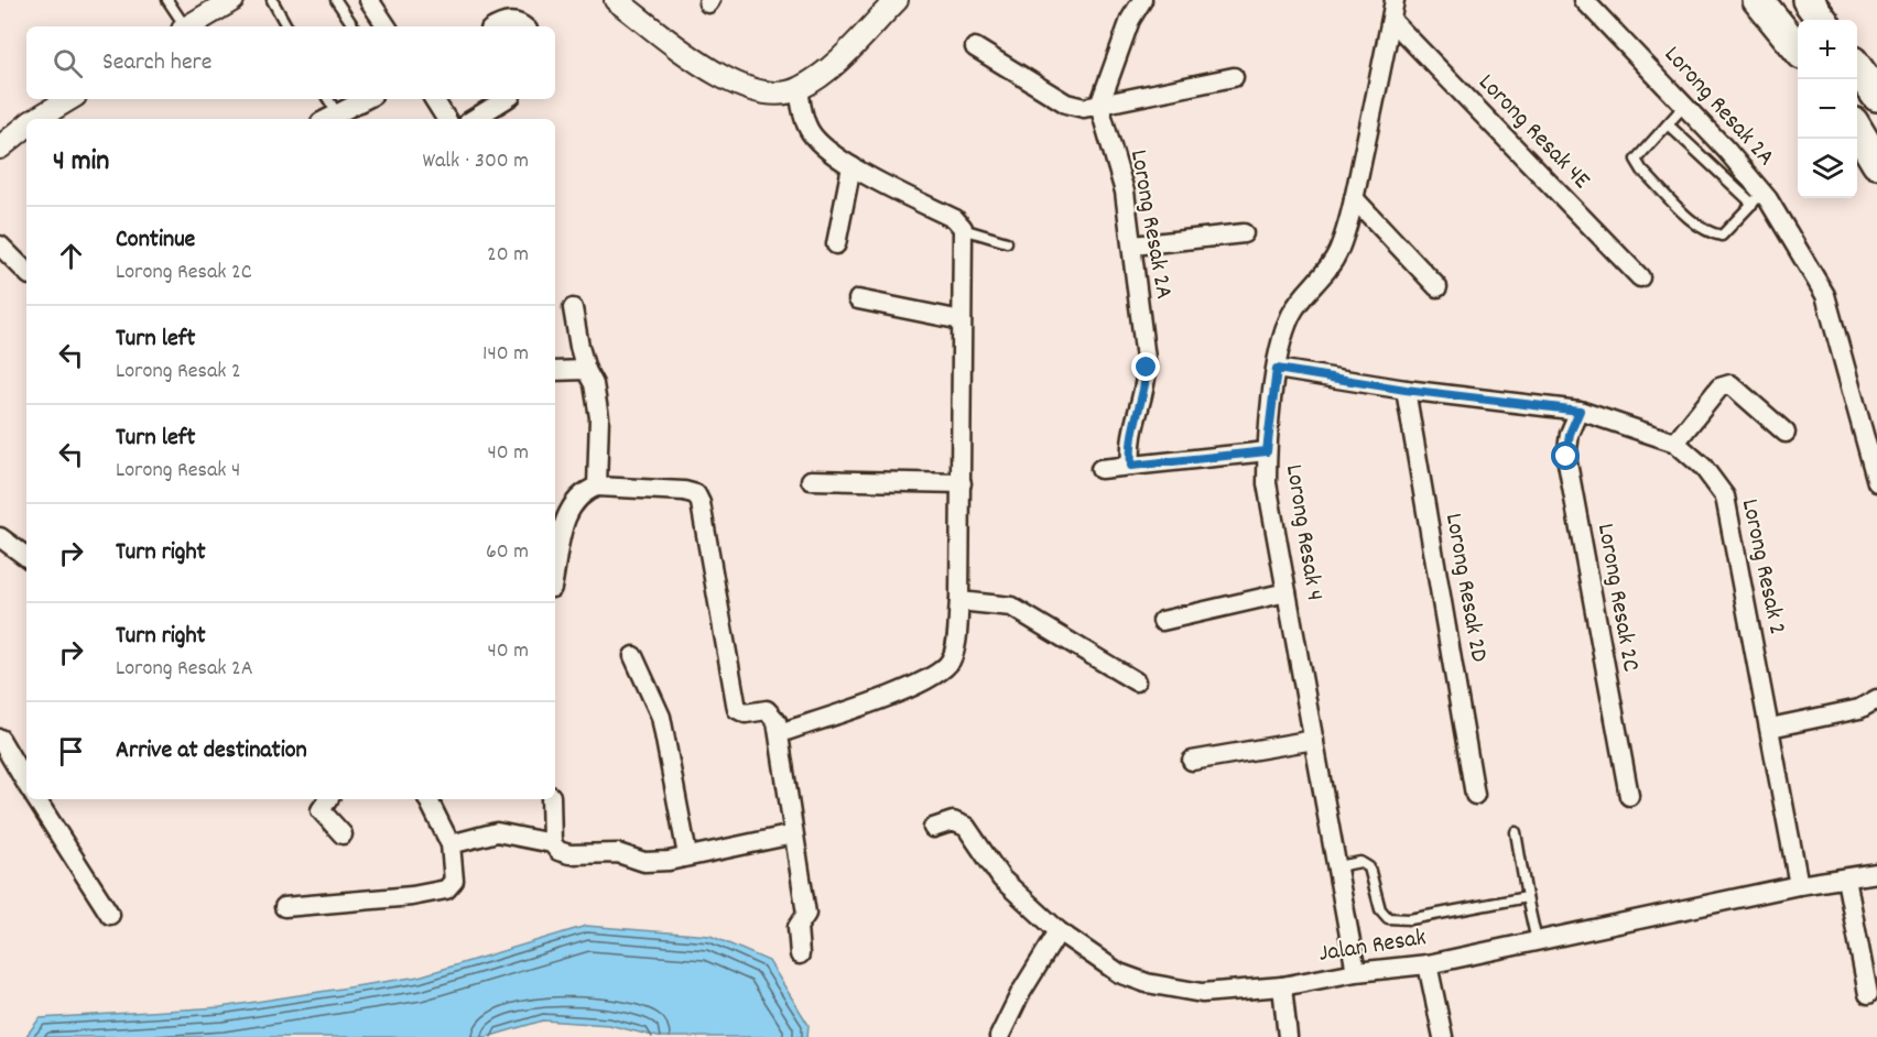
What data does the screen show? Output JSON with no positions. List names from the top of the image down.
{
  "streets": {
    "street": [
      "Lorong Resak 2A",
      "Lorong Resak 4E",
      "Lorong Resak 4",
      "Lorong Resak 2",
      "Lorong Resak 2D",
      "Lorong Resak 2C",
      "Jalan Resak"
    ]
  },
  "crossings": [
    ["Lorong Resak 4E", "Lorong Resak 4"],
    ["Lorong Resak 4", "Lorong Resak 2"],
    ["Lorong Resak 4", "Jalan Resak"],
    ["Lorong Resak 2", "Lorong Resak 2D"],
    ["Lorong Resak 2", "Lorong Resak 2C"],
    ["Lorong Resak 2", "Jalan Resak"]
  ],
  "page": {
    "map_buttons": ["+", "−"],
    "search": "Search here",
    "heading": ["4 min", "Walk · 300 m"],
    "list": [
      ["Continue", "Lorong Resak 2C", "20 m"],
      ["Turn left", "Lorong Resak 2", "140 m"],
      ["Turn left", "Lorong Resak 4", "40 m"],
      ["Turn right", "60 m"],
      ["Turn right", "Lorong Resak 2A", "40 m"],
      "Arrive at destination"
    ]
  }
}
